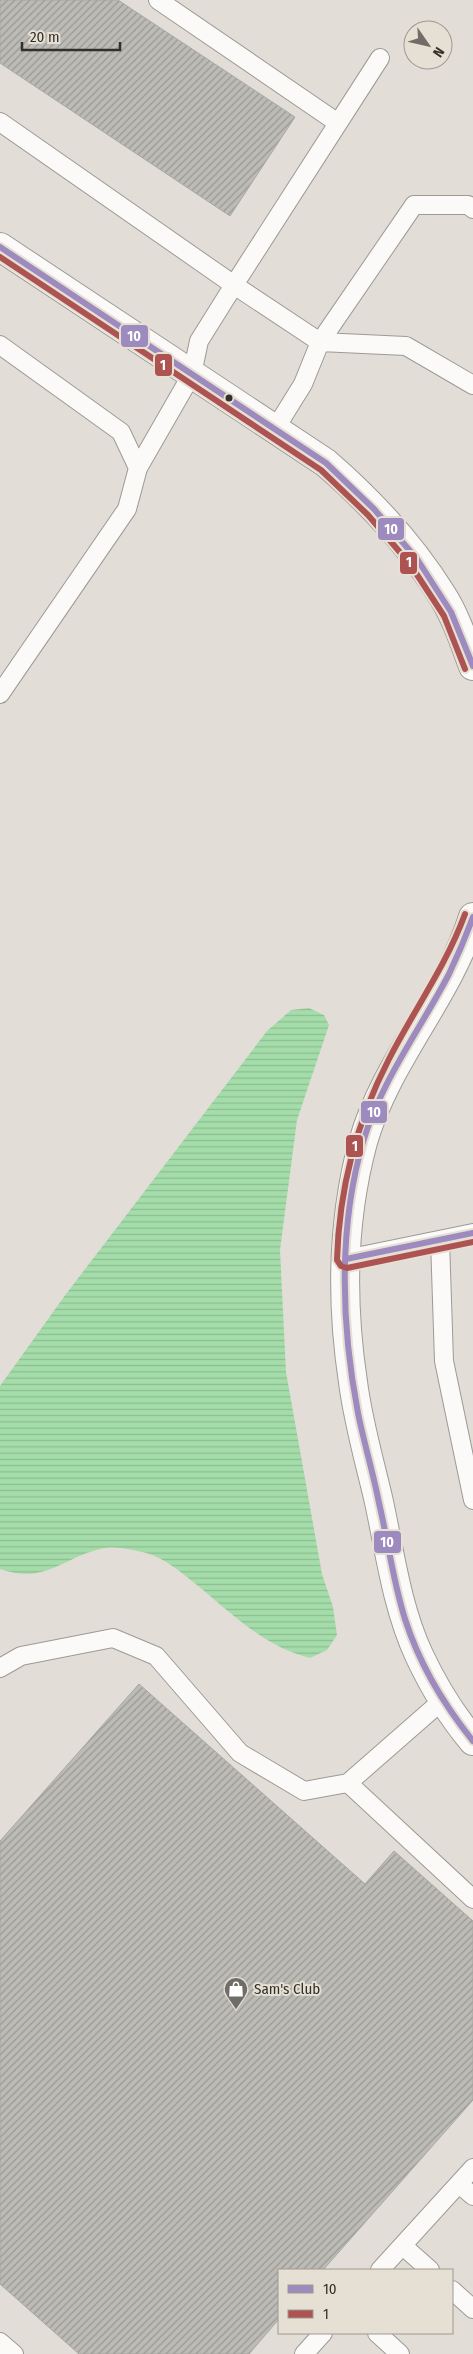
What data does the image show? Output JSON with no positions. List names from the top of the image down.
{
  "places": {
    "shop": ["Sam's Club"]
  },
  "lines": ["transit line 10", "transit line 1"],
  "legend": ["10", "1"],
  "scale_bar": "20 m",
  "north": "bottom right"
}
